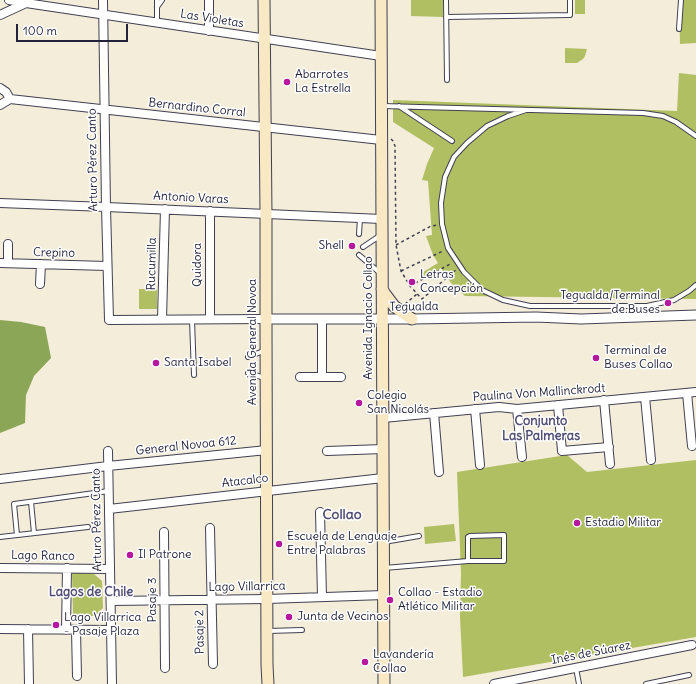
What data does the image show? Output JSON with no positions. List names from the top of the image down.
{
  "streets": {
    "main road": ["Avenida Ignacio Collao", "Avenida General Novoa"],
    "street": [
      "Las Violetas",
      "Bernardino Corral",
      "Arturo Pérez Canto",
      "Antonio Varas",
      "Crepino",
      "Rucumilla",
      "Quidora",
      "Tegualda",
      "Paulina Von Mallinckrodt",
      "General Novoa 612",
      "Atacalco",
      "Lago Ranco",
      "Lago Villarrica",
      "Pasaje 3",
      "Pasaje 2",
      "Inés de Súarez"
    ]
  },
  "crossings": [
    ["Las Violetas", "Arturo Pérez Canto"],
    ["Las Violetas", "Avenida Ignacio Collao"],
    ["Las Violetas", "Avenida General Novoa"],
    ["Bernardino Corral", "Arturo Pérez Canto"],
    ["Bernardino Corral", "Avenida Ignacio Collao"],
    ["Bernardino Corral", "Avenida General Novoa"],
    ["Arturo Pérez Canto", "Antonio Varas"],
    ["Arturo Pérez Canto", "Crepino"],
    ["Arturo Pérez Canto", "Tegualda"],
    ["Arturo Pérez Canto", "General Novoa 612"],
    ["Arturo Pérez Canto", "Atacalco"],
    ["Arturo Pérez Canto", "Lago Ranco"],
    ["Arturo Pérez Canto", "Lago Villarrica"],
    ["Antonio Varas", "Rucumilla"],
    ["Antonio Varas", "Quidora"],
    ["Antonio Varas", "Avenida Ignacio Collao"],
    ["Antonio Varas", "Avenida General Novoa"],
    ["Rucumilla", "Tegualda"],
    ["Quidora", "Tegualda"],
    ["Tegualda", "Avenida Ignacio Collao"],
    ["Tegualda", "Avenida General Novoa"],
    ["Avenida Ignacio Collao", "Paulina Von Mallinckrodt"],
    ["Avenida Ignacio Collao", "Atacalco"],
    ["Avenida Ignacio Collao", "Lago Villarrica"],
    ["Avenida General Novoa", "General Novoa 612"],
    ["Avenida General Novoa", "Atacalco"],
    ["Avenida General Novoa", "Lago Villarrica"],
    ["Lago Villarrica", "Pasaje 3"],
    ["Lago Villarrica", "Pasaje 2"]
  ],
  "districts": ["Conjunto Las Palmeras", "Collao", "Lagos de Chile"],
  "places": [
    "Abarrotes La Estrella",
    "Shell",
    "Letras Concepción",
    "Tegualda/Terminal de Buses",
    "Terminal de Buses Collao",
    "Santa Isabel",
    "Colegio San Nicolás",
    "Estadio Militar",
    "Escuela de Lenguaje Entre Palabras",
    "Il Patrone",
    "Collao - Estadio Atlético Militar",
    "Junta de Vecinos",
    "Lago Villarrica - Pasaje Plaza",
    "Lavandería Collao"
  ],
  "scale_bar": "100 m"
}
